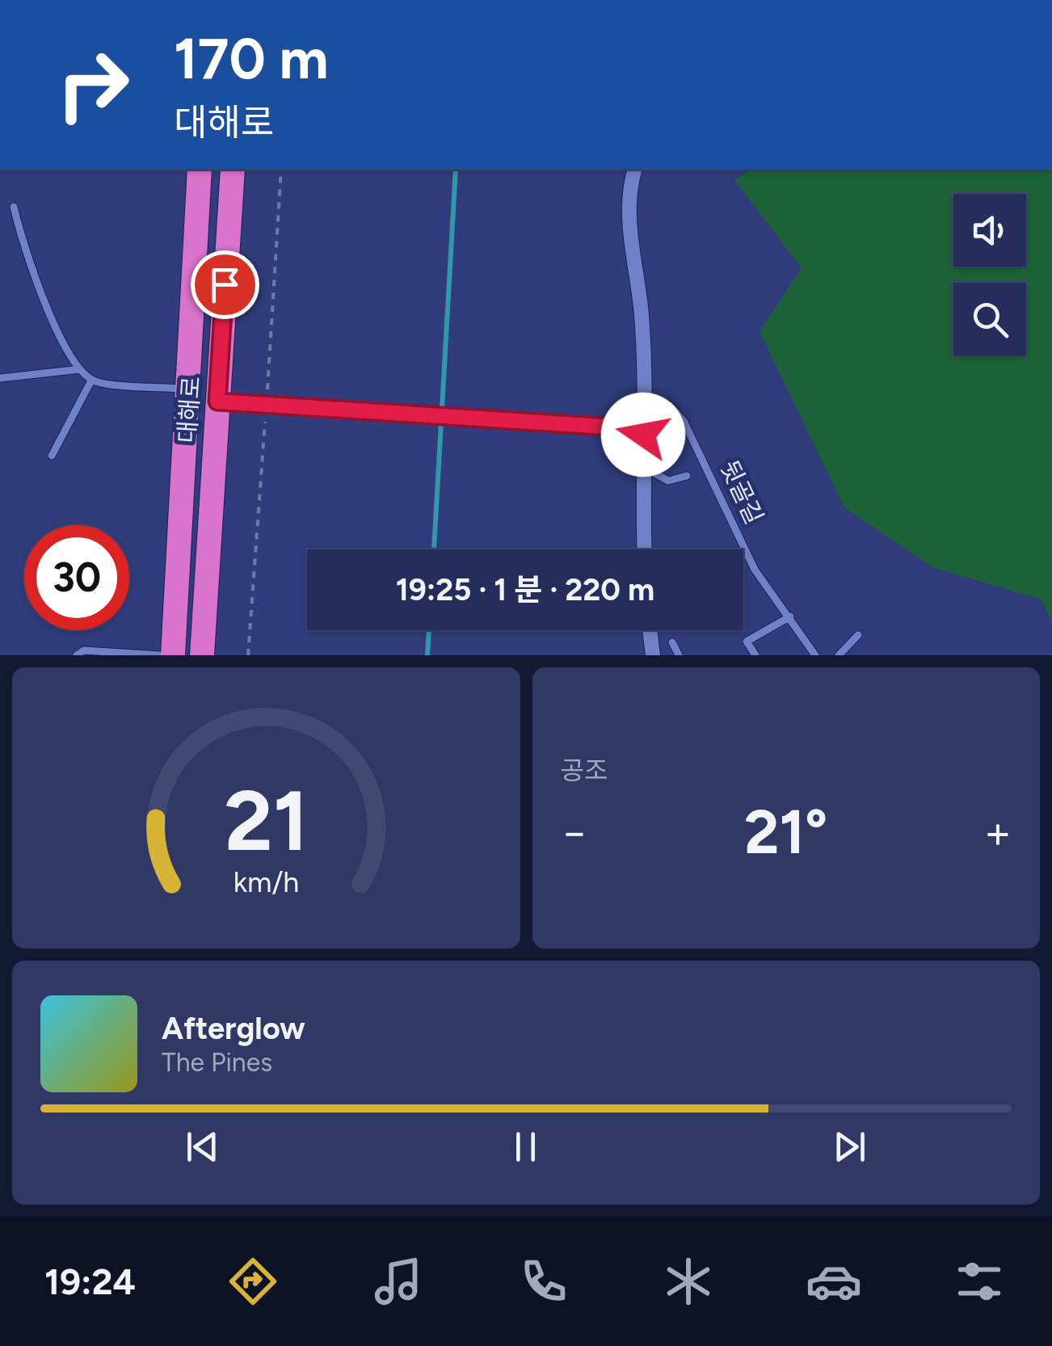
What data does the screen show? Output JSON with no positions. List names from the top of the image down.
{
  "streets": {
    "highway": ["대해로"],
    "lane": ["뒷골길"]
  },
  "page": {
    "turn": ["170 m", "대해로"],
    "limit": "30",
    "trip": "19:25 · 1 분 · 220 m",
    "tile": "공조",
    "heat": ["−", "21°", "+"],
    "song": ["Afterglow", "The Pines"],
    "tabs": "19:24",
    "gauge": ["21", "km/h"]
  }
}
